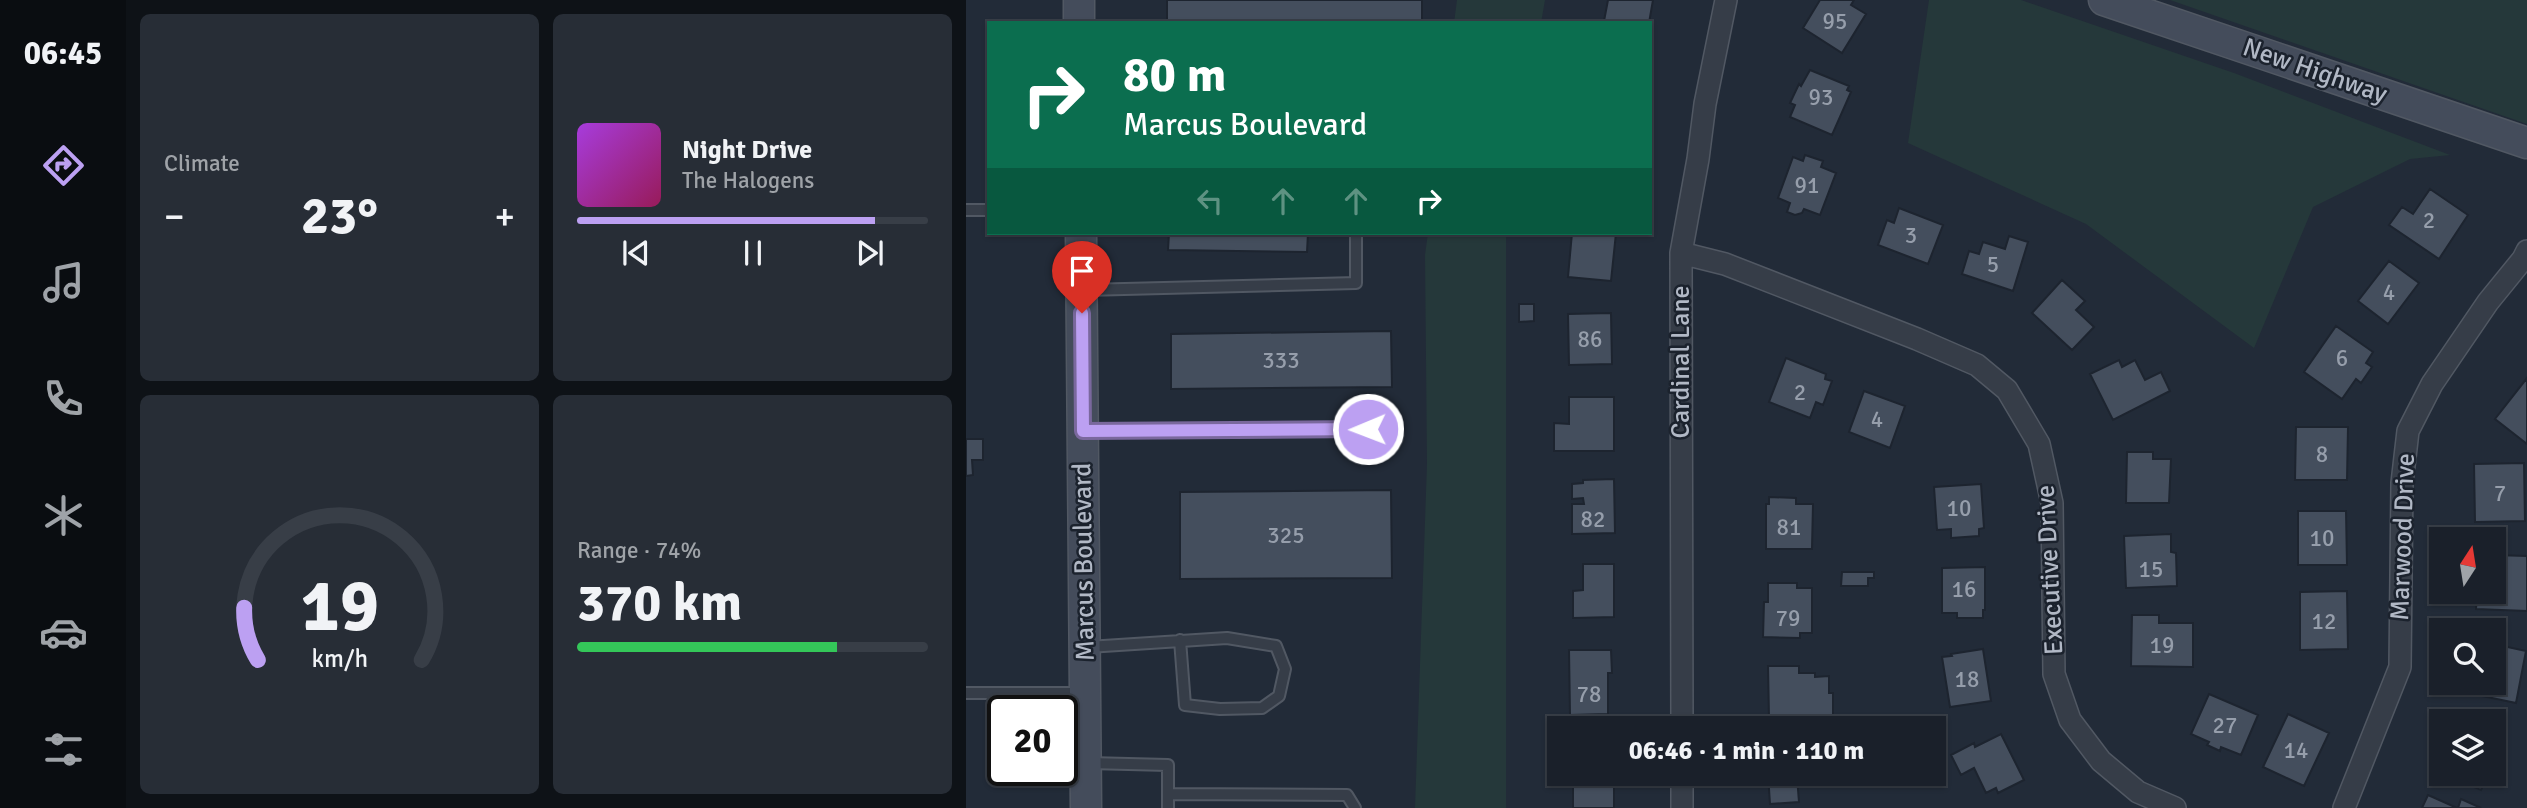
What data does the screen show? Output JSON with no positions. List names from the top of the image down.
{
  "streets": {
    "street": [
      "New Highway",
      "Cardinal Lane",
      "Marwood Drive",
      "Marcus Boulevard",
      "Executive Drive"
    ]
  },
  "crossings": [
    ["Cardinal Lane", "Executive Drive"]
  ],
  "house_numbers": [
    "95",
    "93",
    "91",
    "2",
    "3",
    "5",
    "4",
    "86",
    "6",
    "333",
    "2",
    "4",
    "8",
    "7",
    "10",
    "82",
    "81",
    "325",
    "10",
    "15",
    "16",
    "79",
    "12",
    "19",
    "18",
    "78",
    "27",
    "14"
  ],
  "north": "top",
  "page": {
    "tabs": "06:45",
    "tile": [
      "Climate",
      ["Range · 74%", "370 km"]
    ],
    "turn": ["80 m", "Marcus Boulevard"],
    "song": ["Night Drive", "The Halogens"],
    "heat": ["−", "23°", "+"],
    "limit": "20",
    "trip": "06:46 · 1 min · 110 m",
    "gauge": ["19", "km/h"]
  }
}
